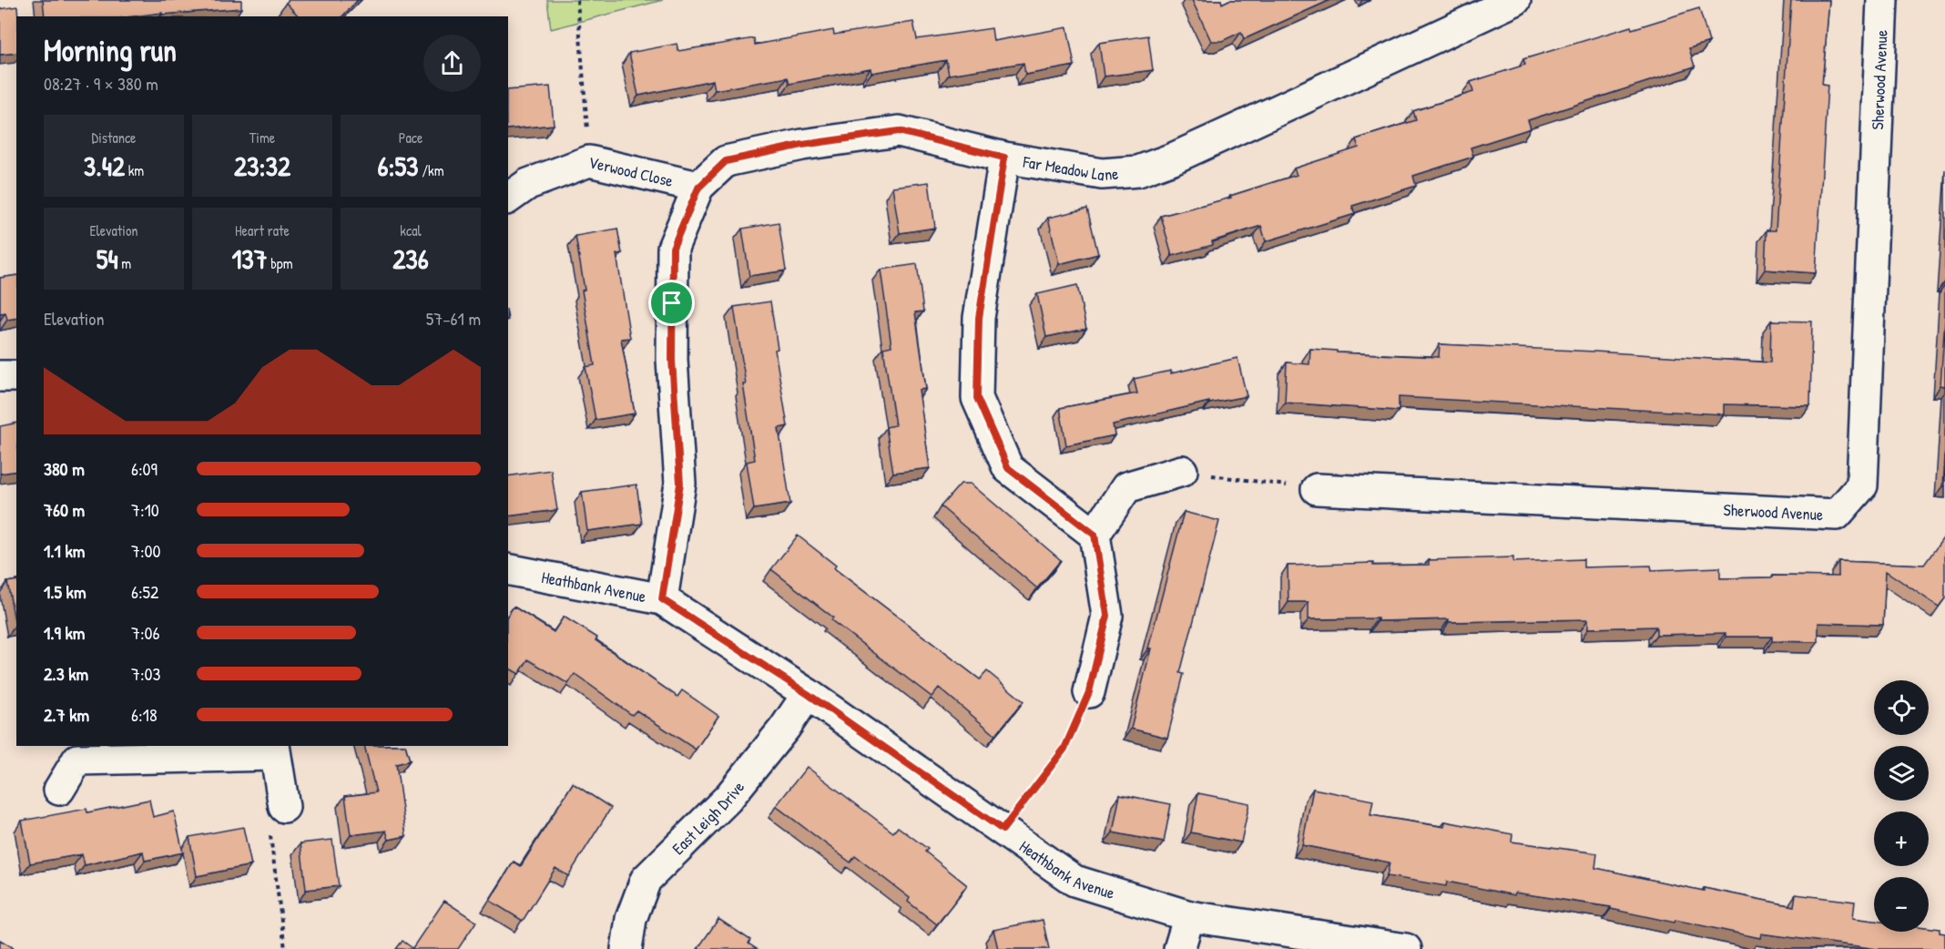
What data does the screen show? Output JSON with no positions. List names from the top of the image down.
{
  "streets": {
    "street": [
      "Sherwood Avenue",
      "Far Meadow Lane",
      "Verwood Close",
      "Heathbank Avenue",
      "East Leigh Drive"
    ]
  },
  "crossings": [
    ["Far Meadow Lane", "Verwood Close"],
    ["Far Meadow Lane", "Heathbank Avenue"],
    ["Heathbank Avenue", "East Leigh Drive"]
  ],
  "page": {
    "heading": ["Morning run", "08:27 · 9 × 380 m"],
    "stats": [
      ["Distance", "3.42 km"],
      ["Time", "23:32"],
      ["Pace", "6:53 /km"],
      ["Elevation", "54 m"],
      ["Heart rate", "137 bpm"],
      ["kcal", "236"]
    ],
    "chart": ["Elevation", "57–61 m"],
    "list": [
      {
        "name": "380 m",
        "note": "6:09"
      },
      {
        "name": "760 m",
        "note": "7:10"
      },
      {
        "name": "1.1 km",
        "note": "7:00"
      },
      {
        "name": "1.5 km",
        "note": "6:52"
      },
      {
        "name": "1.9 km",
        "note": "7:06"
      },
      {
        "name": "2.3 km",
        "note": "7:03"
      },
      {
        "name": "2.7 km",
        "note": "6:18"
      }
    ],
    "map_buttons": ["+", "−"]
  }
}
